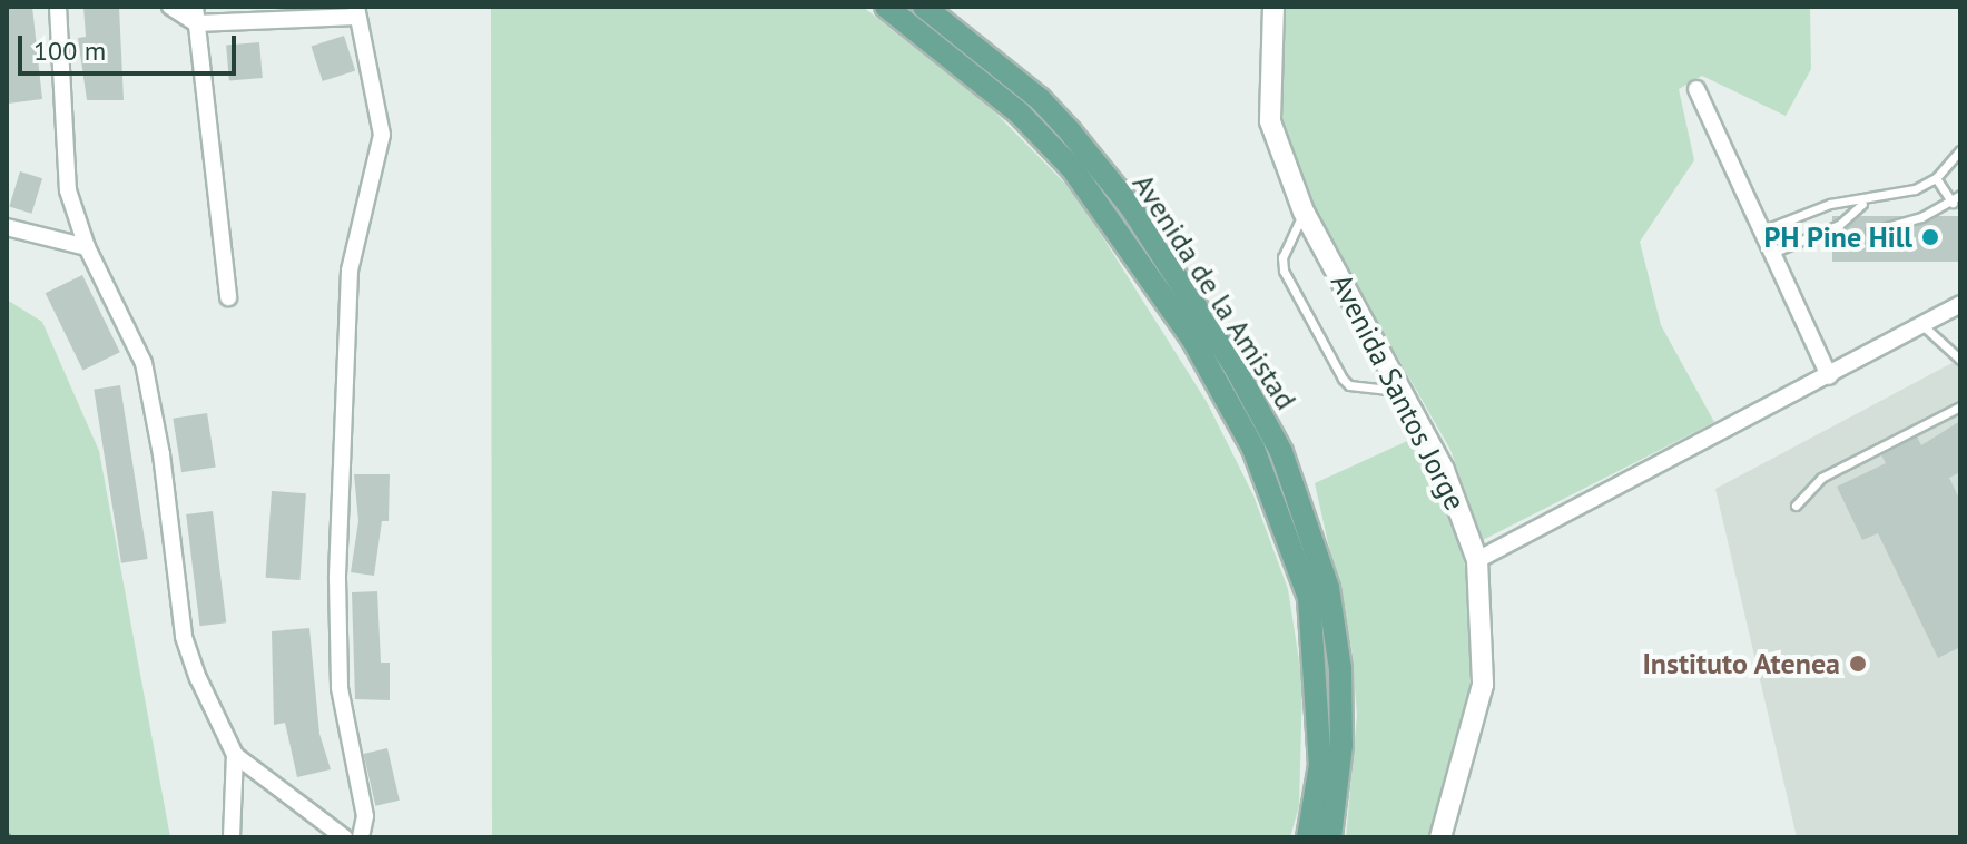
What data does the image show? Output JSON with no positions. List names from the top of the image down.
{
  "streets": {
    "main road": ["Avenida de la Amistad", "Avenida Santos Jorge"]
  },
  "places": ["PH Pine Hill", "Instituto Atenea"],
  "scale_bar": "100 m"
}
